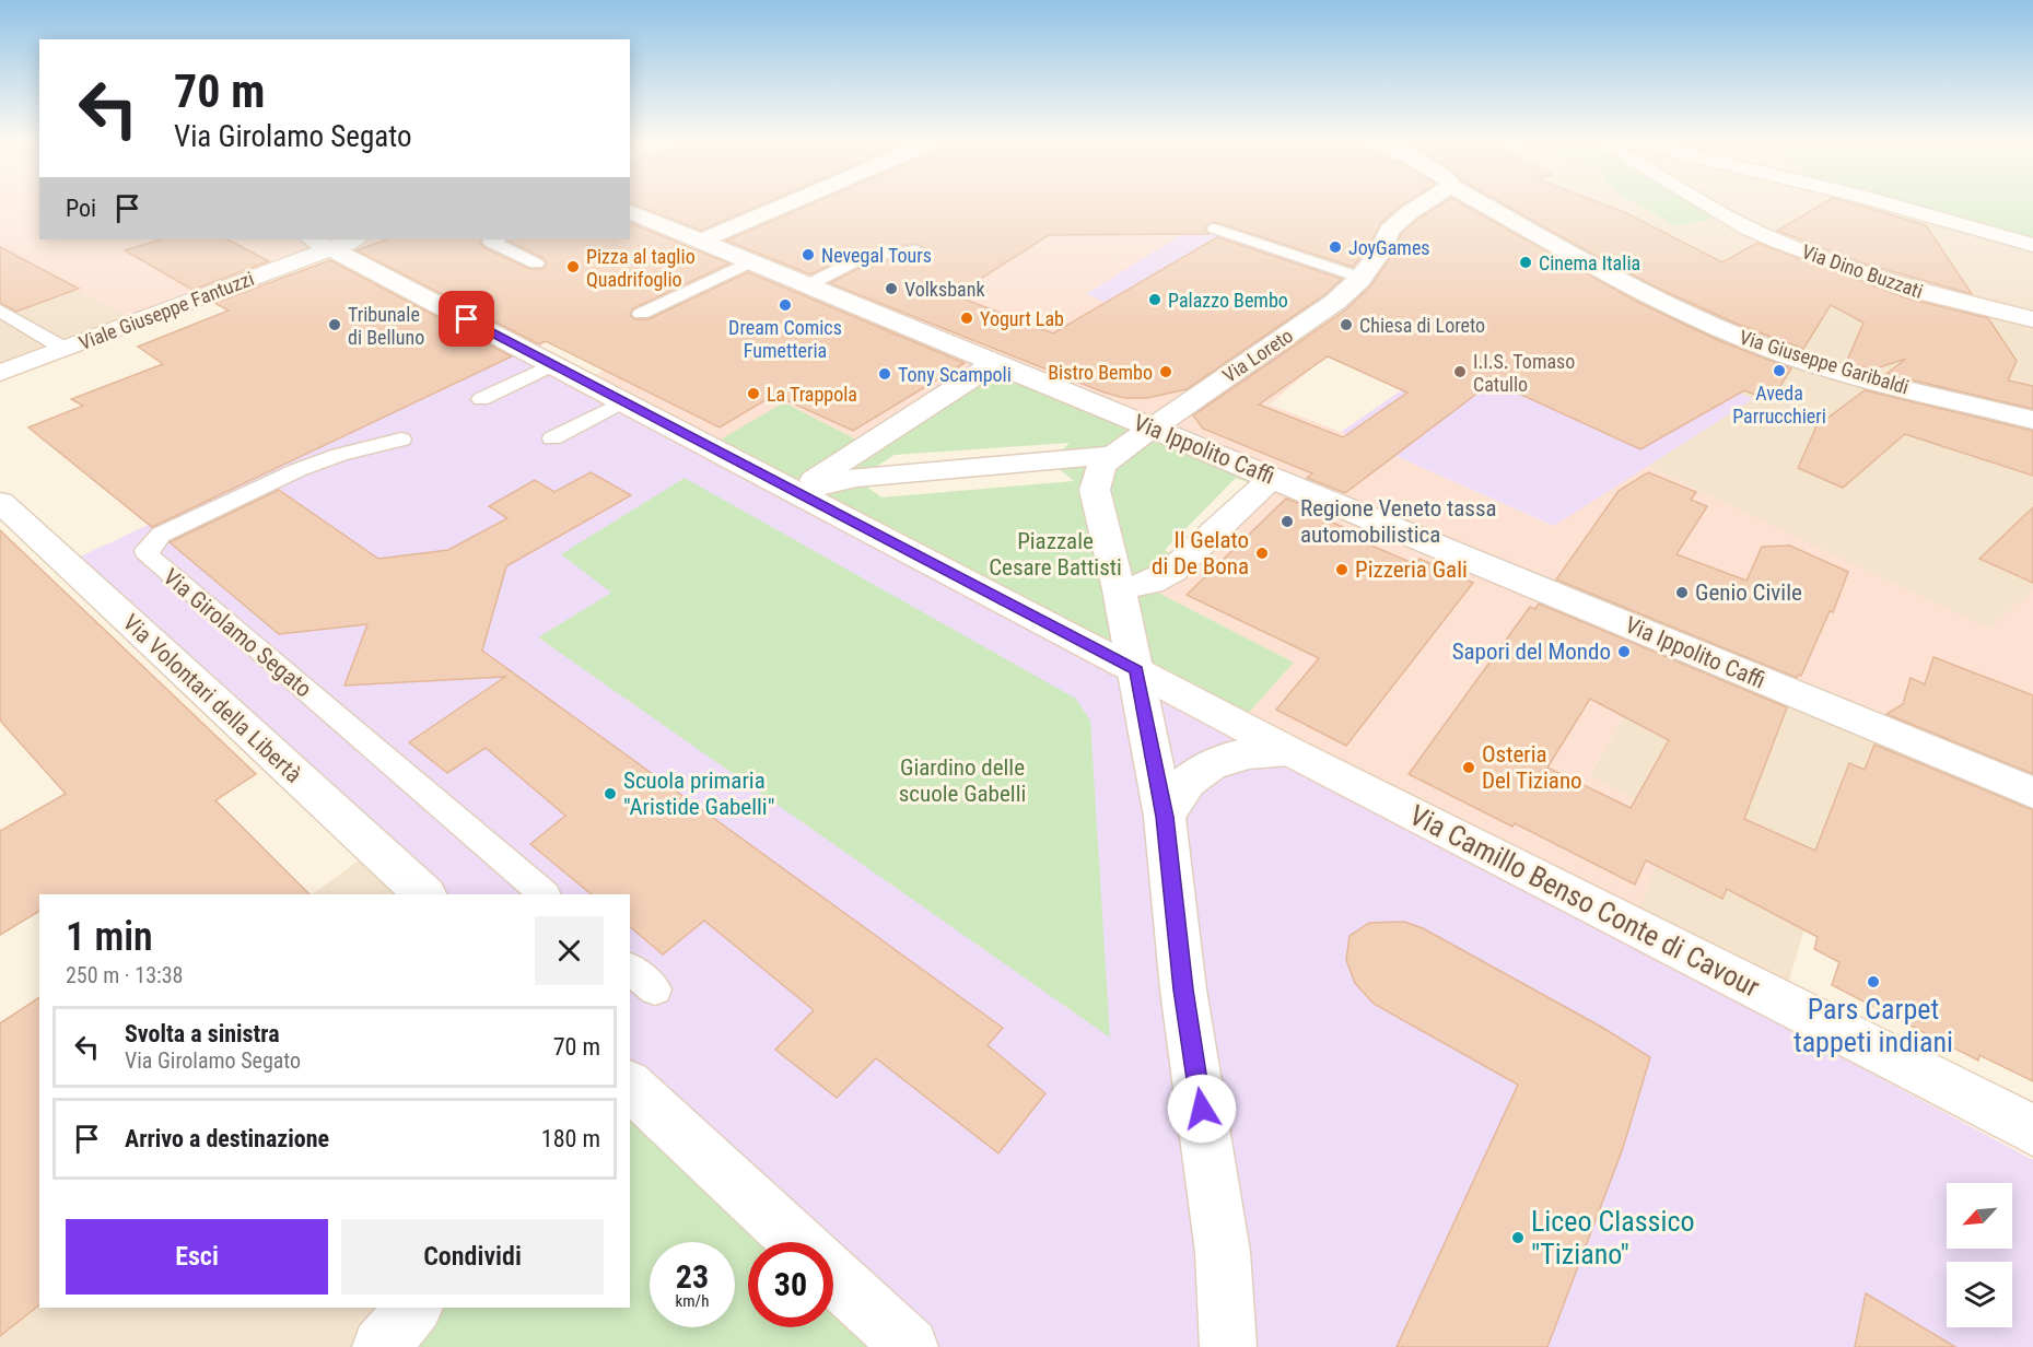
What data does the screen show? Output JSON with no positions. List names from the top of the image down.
{
  "streets": {
    "street": [
      "Via Dino Buzzati",
      "Viale Giuseppe Fantuzzi",
      "Via Loreto",
      "Via Giuseppe Garibaldi",
      "Via Ippolito Caffi",
      "Via Volontari della Libertà",
      "Via Camillo Benso Conte di Cavour"
    ],
    "lane": ["Via Girolamo Segato"]
  },
  "crossings": [
    ["Via Loreto", "Via Ippolito Caffi"]
  ],
  "parks": ["Piazzale Cesare Battisti", "Giardino delle scuole Gabelli"],
  "places": [
    "JoyGames",
    "Nevegal Tours",
    "Cinema Italia",
    "Pizza al taglio Quadrifoglio",
    "Volksbank",
    "Palazzo Bembo",
    "Dream Comics Fumetteria",
    "Yogurt Lab",
    "Tribunale di Belluno",
    "Chiesa di Loreto",
    "Aveda Parrucchieri",
    "Bistro Bembo",
    "I.I.S. Tomaso Catullo",
    "Tony Scampoli",
    "La Trappola",
    "Regione Veneto tassa automobilistica",
    "Il Gelato di De Bona",
    "Pizzeria Gali",
    "Genio Civile",
    "Sapori del Mondo",
    "Osteria Del Tiziano",
    "Scuola primaria \"Aristide Gabelli\"",
    "Pars Carpet tappeti indiani",
    "Liceo Classico \"Tiziano\""
  ],
  "north": "bottom left",
  "page": {
    "turn": ["70 m", "Via Girolamo Segato"],
    "then": "Poi",
    "heading": ["1 min", "250 m · 13:38"],
    "list": [
      {
        "name": "Svolta a sinistra",
        "note": "Via Girolamo Segato",
        "value": "70 m"
      },
      {
        "name": "Arrivo a destinazione",
        "value": "180 m"
      }
    ],
    "buttons": ["Esci", "Condividi"],
    "speed": "23 km/h",
    "limit": "30"
  }
}
